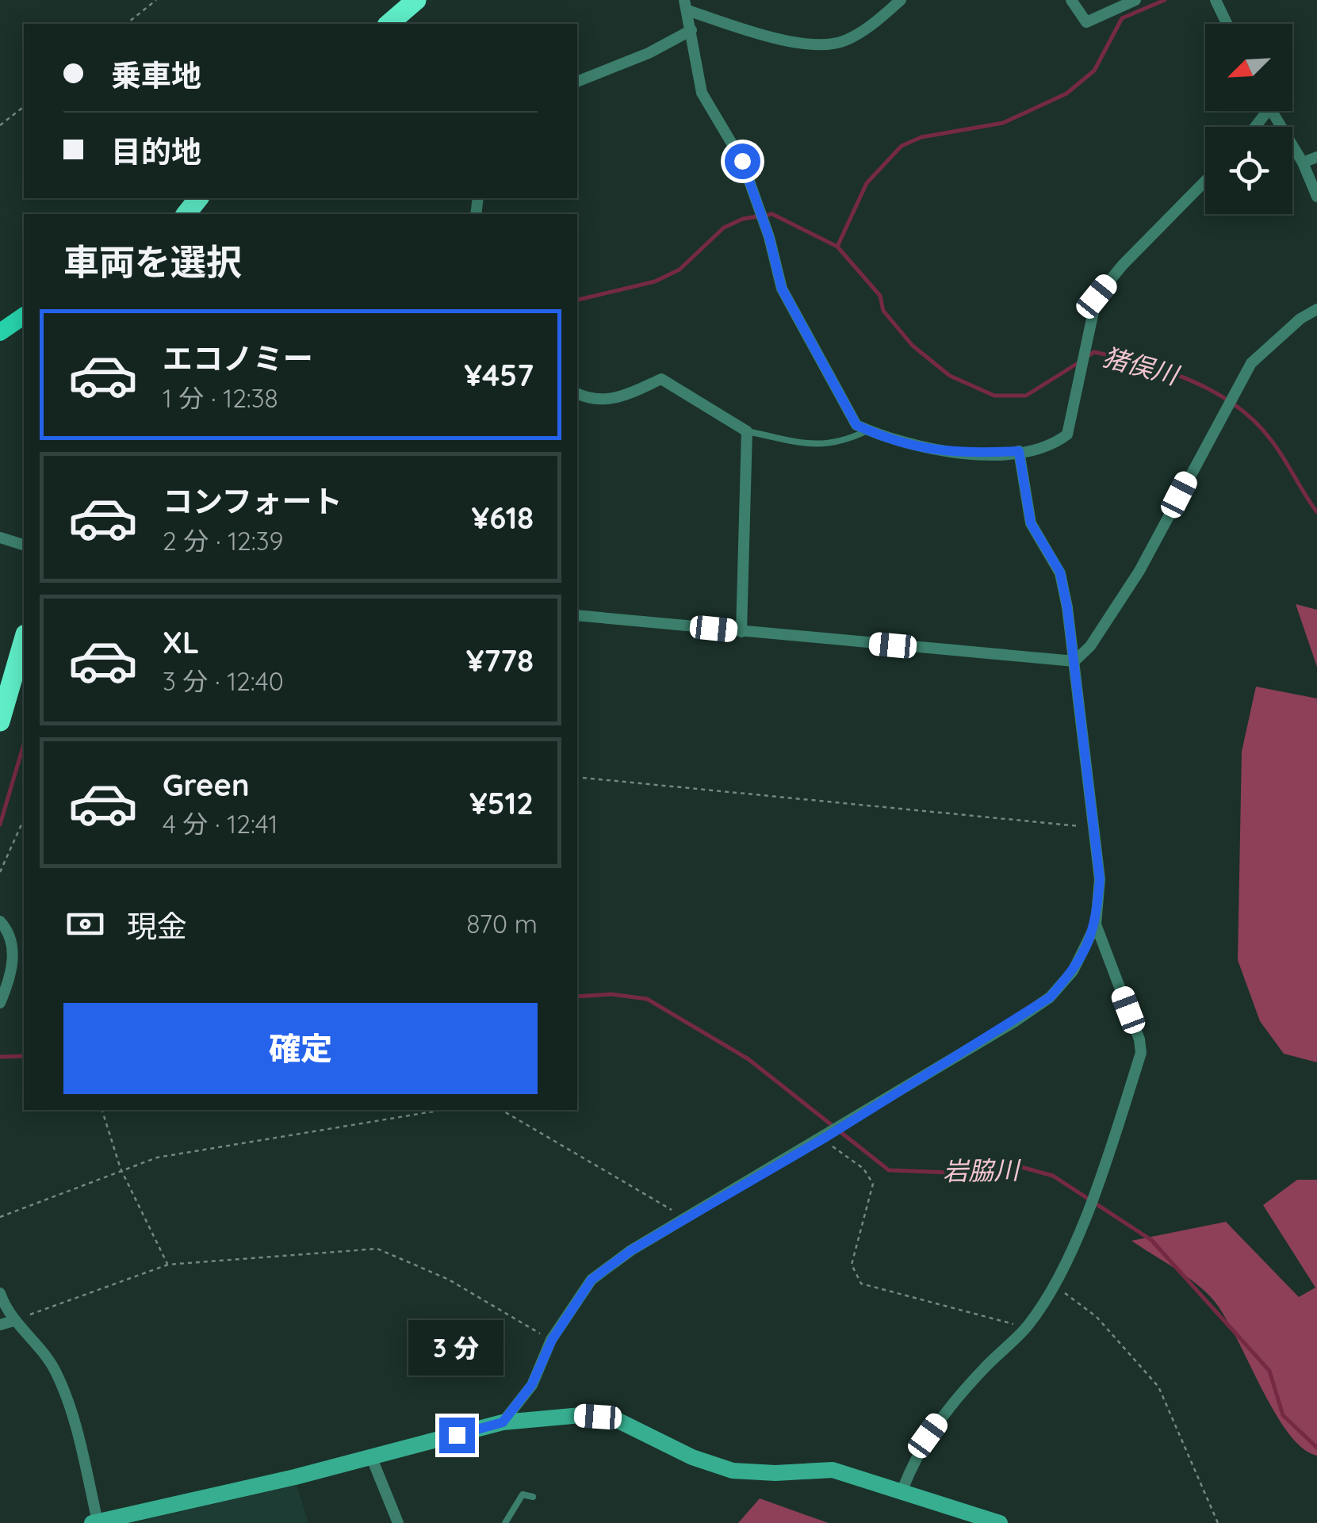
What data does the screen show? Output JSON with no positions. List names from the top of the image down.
{
  "water": ["猪俣川", "岩脇川"],
  "north": "bottom left",
  "page": {
    "banner": ["乗車地", "目的地"],
    "heading": "車両を選択",
    "list": [
      {
        "name": "エコノミー",
        "note": "1 分 · 12:38",
        "value": "¥457"
      },
      {
        "name": "コンフォート",
        "note": "2 分 · 12:39",
        "value": "¥618"
      },
      {
        "name": "XL",
        "note": "3 分 · 12:40",
        "value": "¥778"
      },
      {
        "name": "Green",
        "note": "4 分 · 12:41",
        "value": "¥512"
      }
    ],
    "pay": ["現金", "870 m"],
    "buttons": "確定",
    "bubble": "3 分"
  }
}
